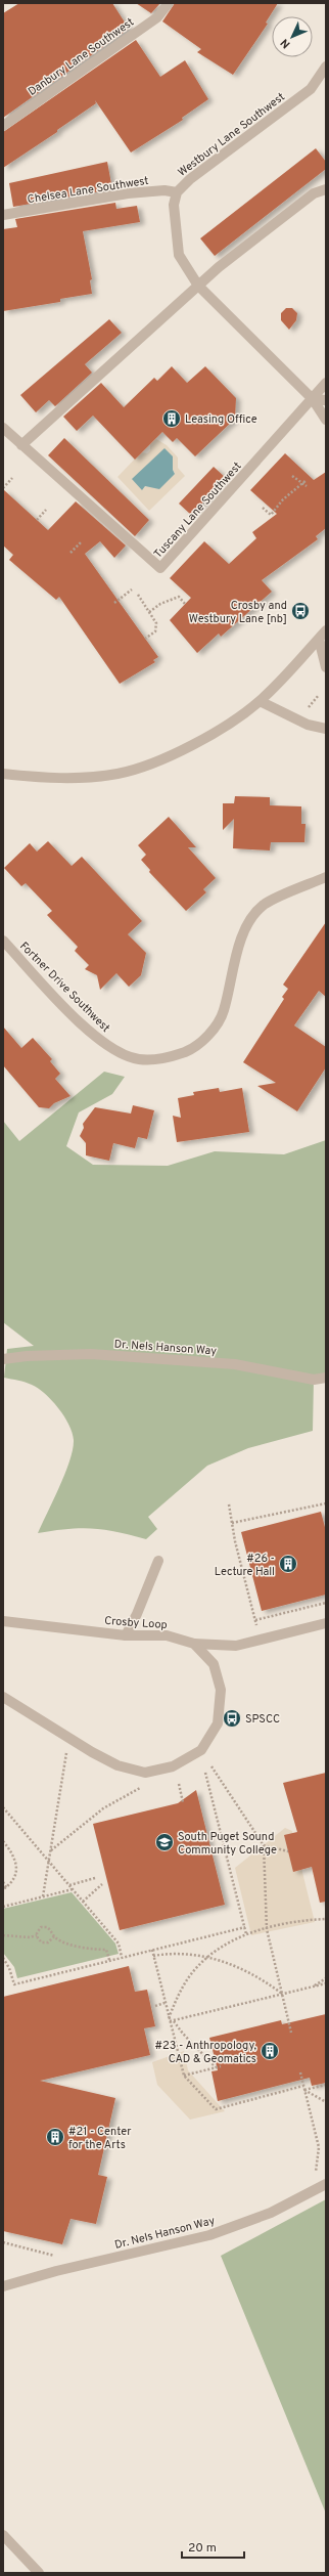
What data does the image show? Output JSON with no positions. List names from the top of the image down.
{
  "streets": {
    "street": [
      "Danbury Lane Southwest",
      "Westbury Lane Southwest",
      "Chelsea Lane Southwest",
      "Tuscany Lane Southwest",
      "Fortner Drive Southwest",
      "Dr. Nels Hanson Way",
      "Crosby Loop"
    ]
  },
  "crossings": [
    ["Westbury Lane Southwest", "Chelsea Lane Southwest"],
    ["Westbury Lane Southwest", "Tuscany Lane Southwest"]
  ],
  "places": {
    "building": [
      "Leasing Office",
      "#26 - Lecture Hall",
      "#23 - Anthropology, CAD & Geomatics",
      "#21 - Center for the Arts"
    ],
    "bus stop": ["Crosby and Westbury Lane [nb]", "SPSCC"],
    "school or university": ["South Puget Sound Community College"]
  },
  "scale_bar": "20 m",
  "north": "bottom left"
}
